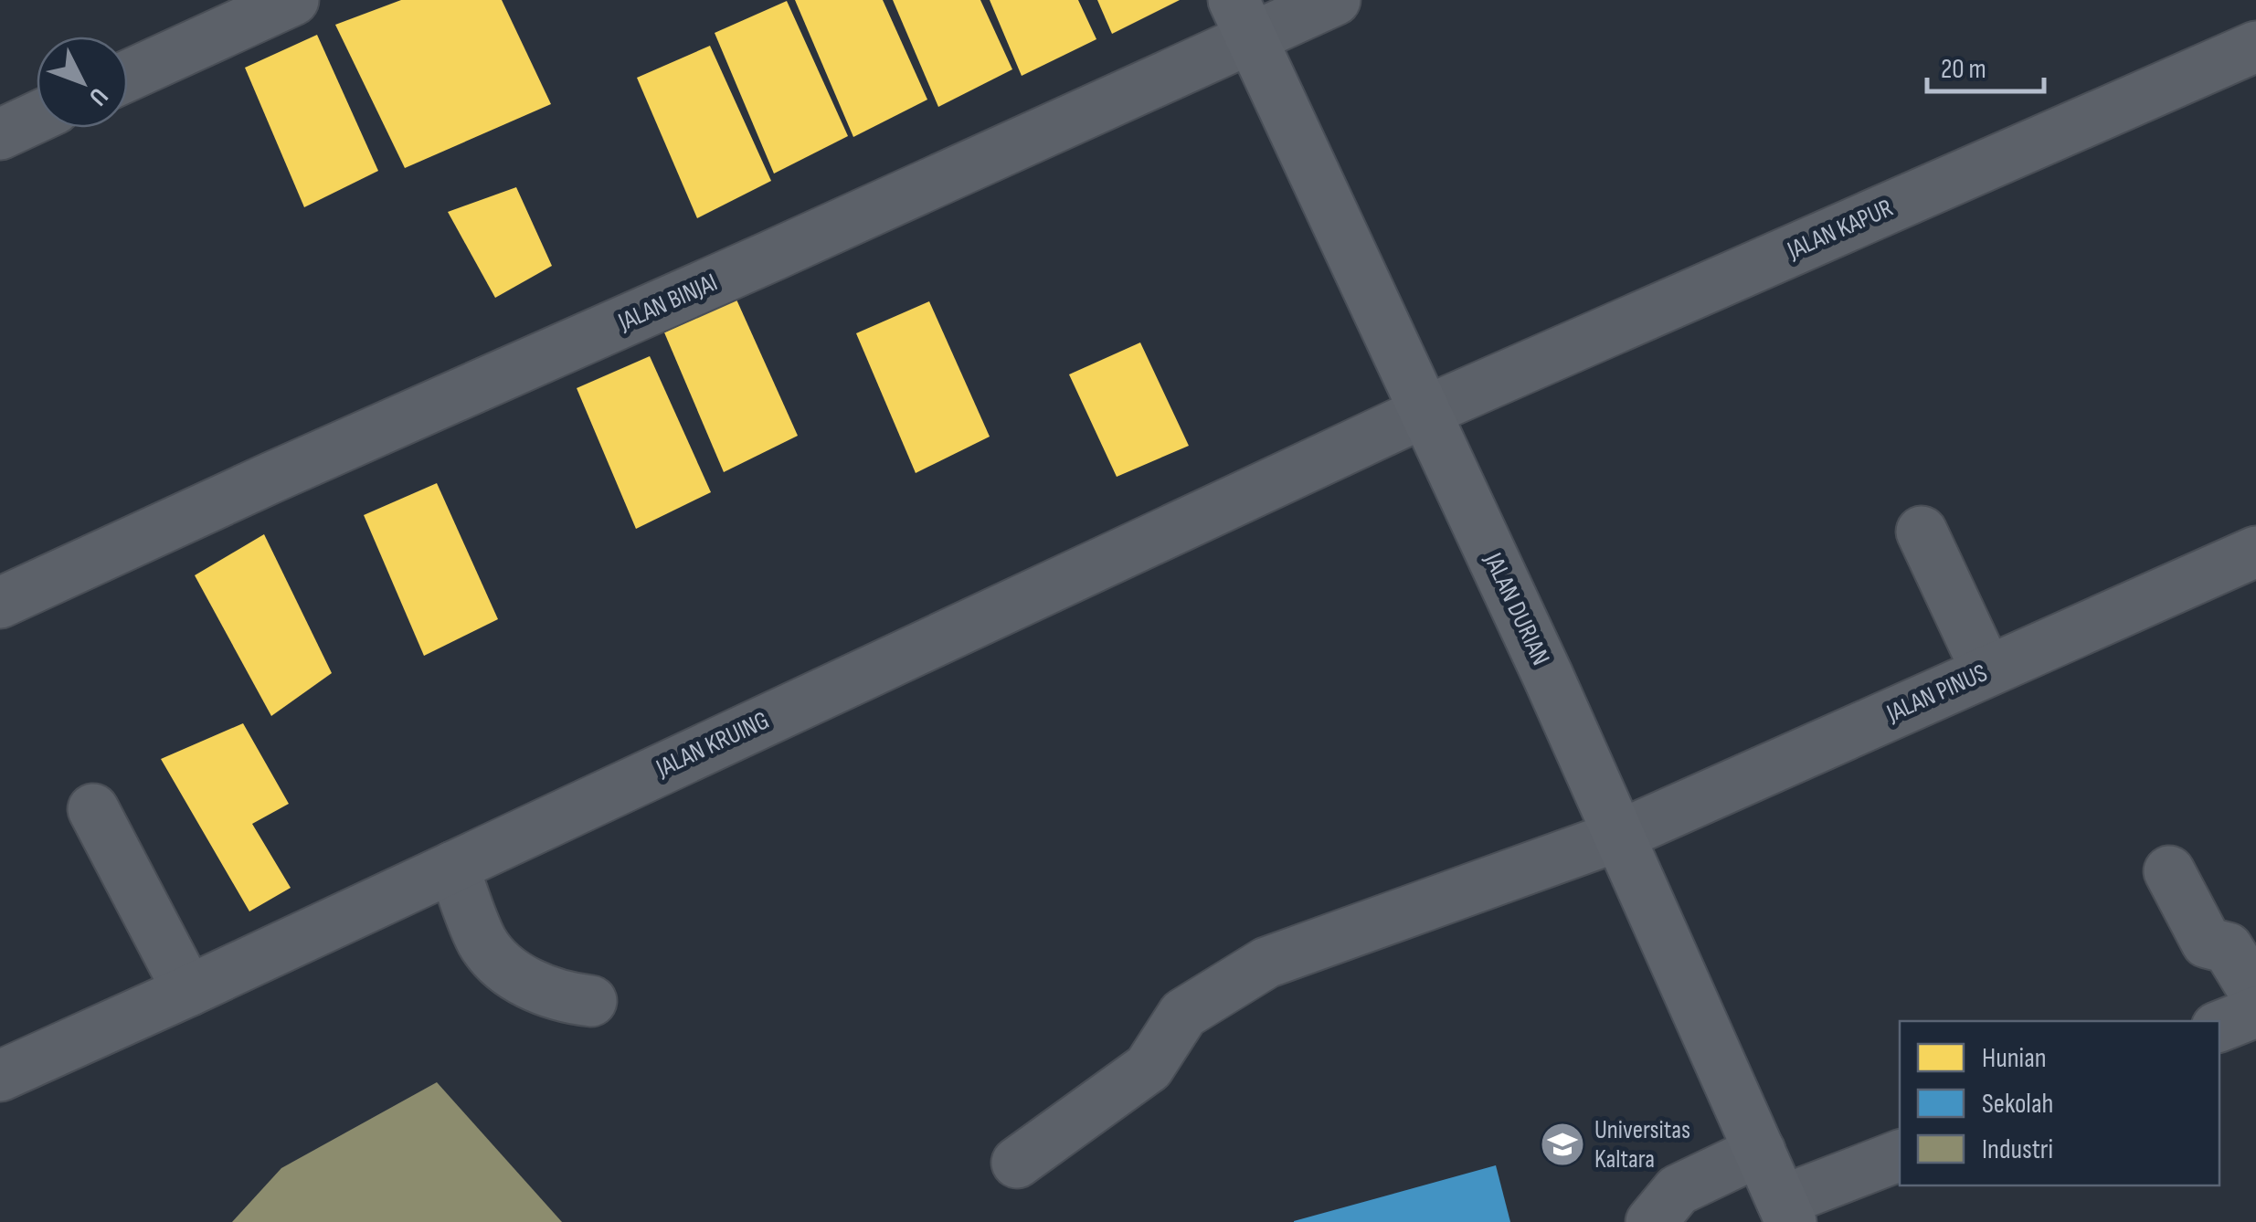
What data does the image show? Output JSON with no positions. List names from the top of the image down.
{
  "streets": {
    "main road": ["JALAN DURIAN"],
    "street": [
      "JALAN KAPUR",
      "JALAN BINJAI",
      "JALAN PINUS",
      "JALAN KRUING"
    ]
  },
  "crossings": [
    ["JALAN KAPUR", "JALAN DURIAN"],
    ["JALAN KAPUR", "JALAN KRUING"],
    ["JALAN BINJAI", "JALAN DURIAN"],
    ["JALAN DURIAN", "JALAN PINUS"],
    ["JALAN DURIAN", "JALAN KRUING"]
  ],
  "places": {
    "school or university": ["Universitas Kaltara"]
  },
  "legend": ["Hunian", "Sekolah", "Industri"],
  "scale_bar": "20 m",
  "north": "bottom right"
}
